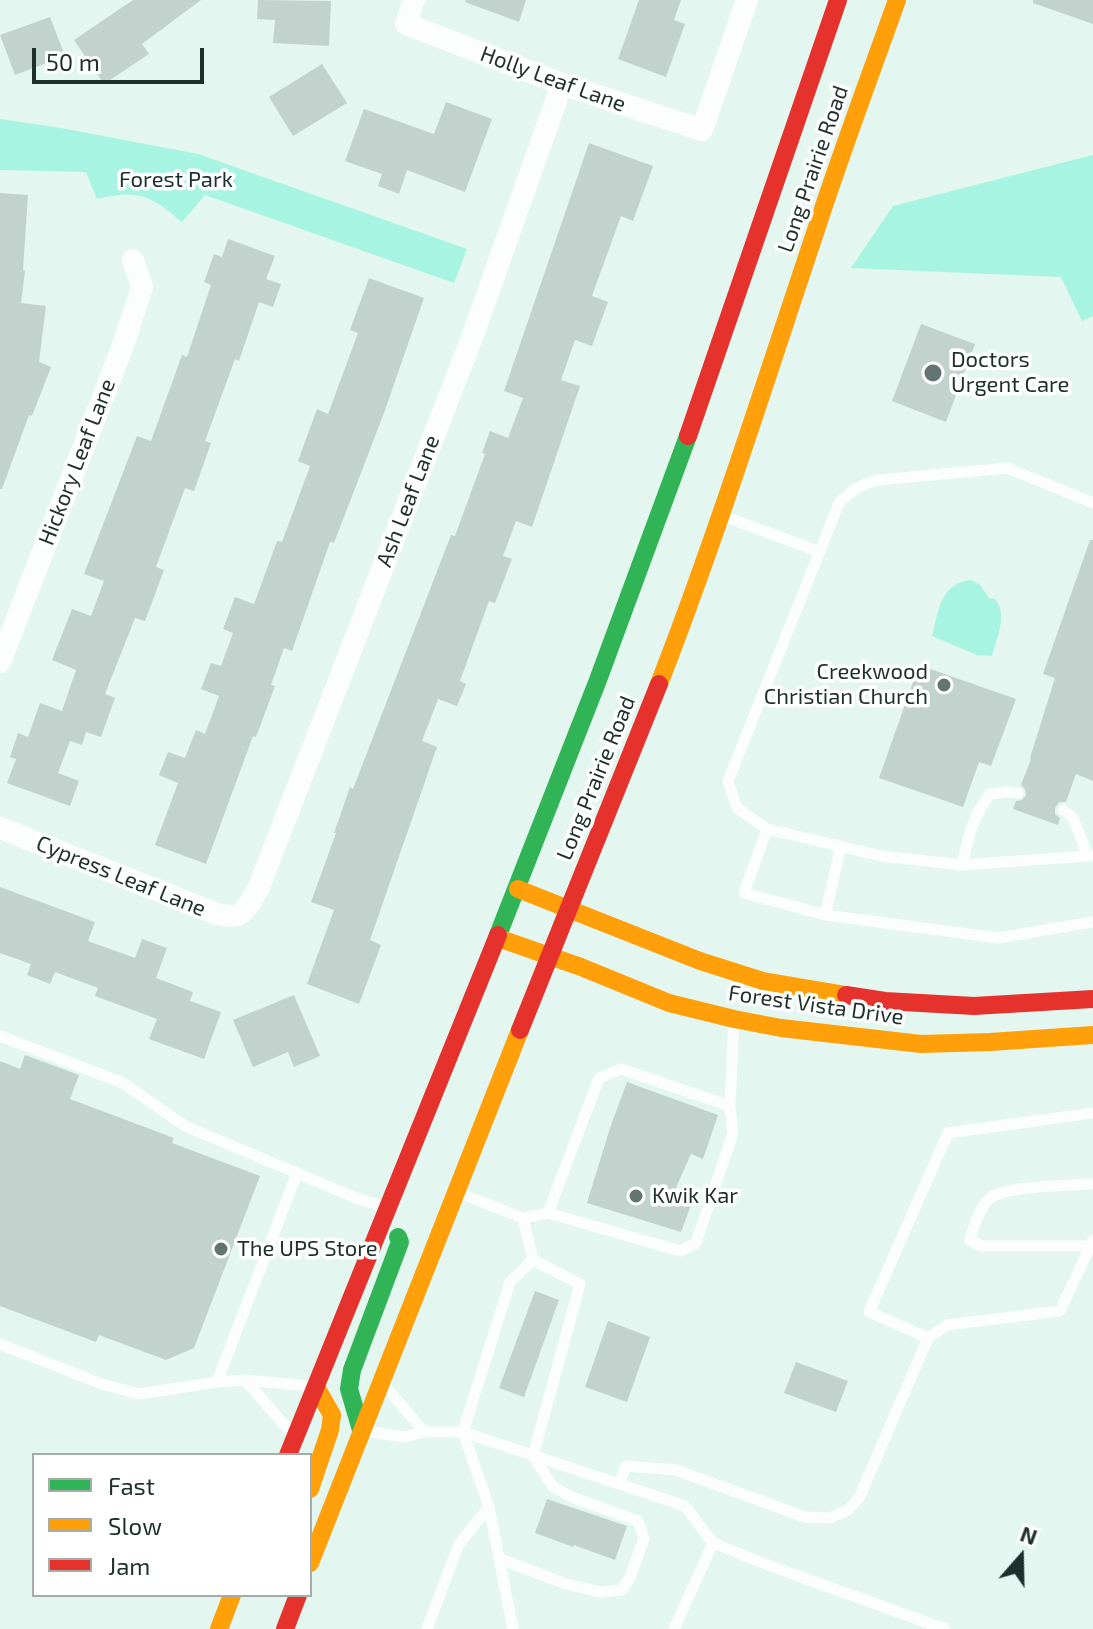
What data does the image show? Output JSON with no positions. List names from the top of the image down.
{
  "streets": {
    "main road": ["Long Prairie Road", "Forest Vista Drive"],
    "street": [
      "Holly Leaf Lane",
      "Hickory Leaf Lane",
      "Ash Leaf Lane",
      "Cypress Leaf Lane"
    ]
  },
  "crossings": [
    ["Holly Leaf Lane", "Ash Leaf Lane"],
    ["Long Prairie Road", "Forest Vista Drive"],
    ["Ash Leaf Lane", "Cypress Leaf Lane"]
  ],
  "parks": ["Forest Park"],
  "places": [
    "Doctors Urgent Care",
    "Creekwood Christian Church",
    "Kwik Kar",
    "The UPS Store"
  ],
  "legend": ["Fast", "Slow", "Jam"],
  "scale_bar": "50 m",
  "north": "top"
}
